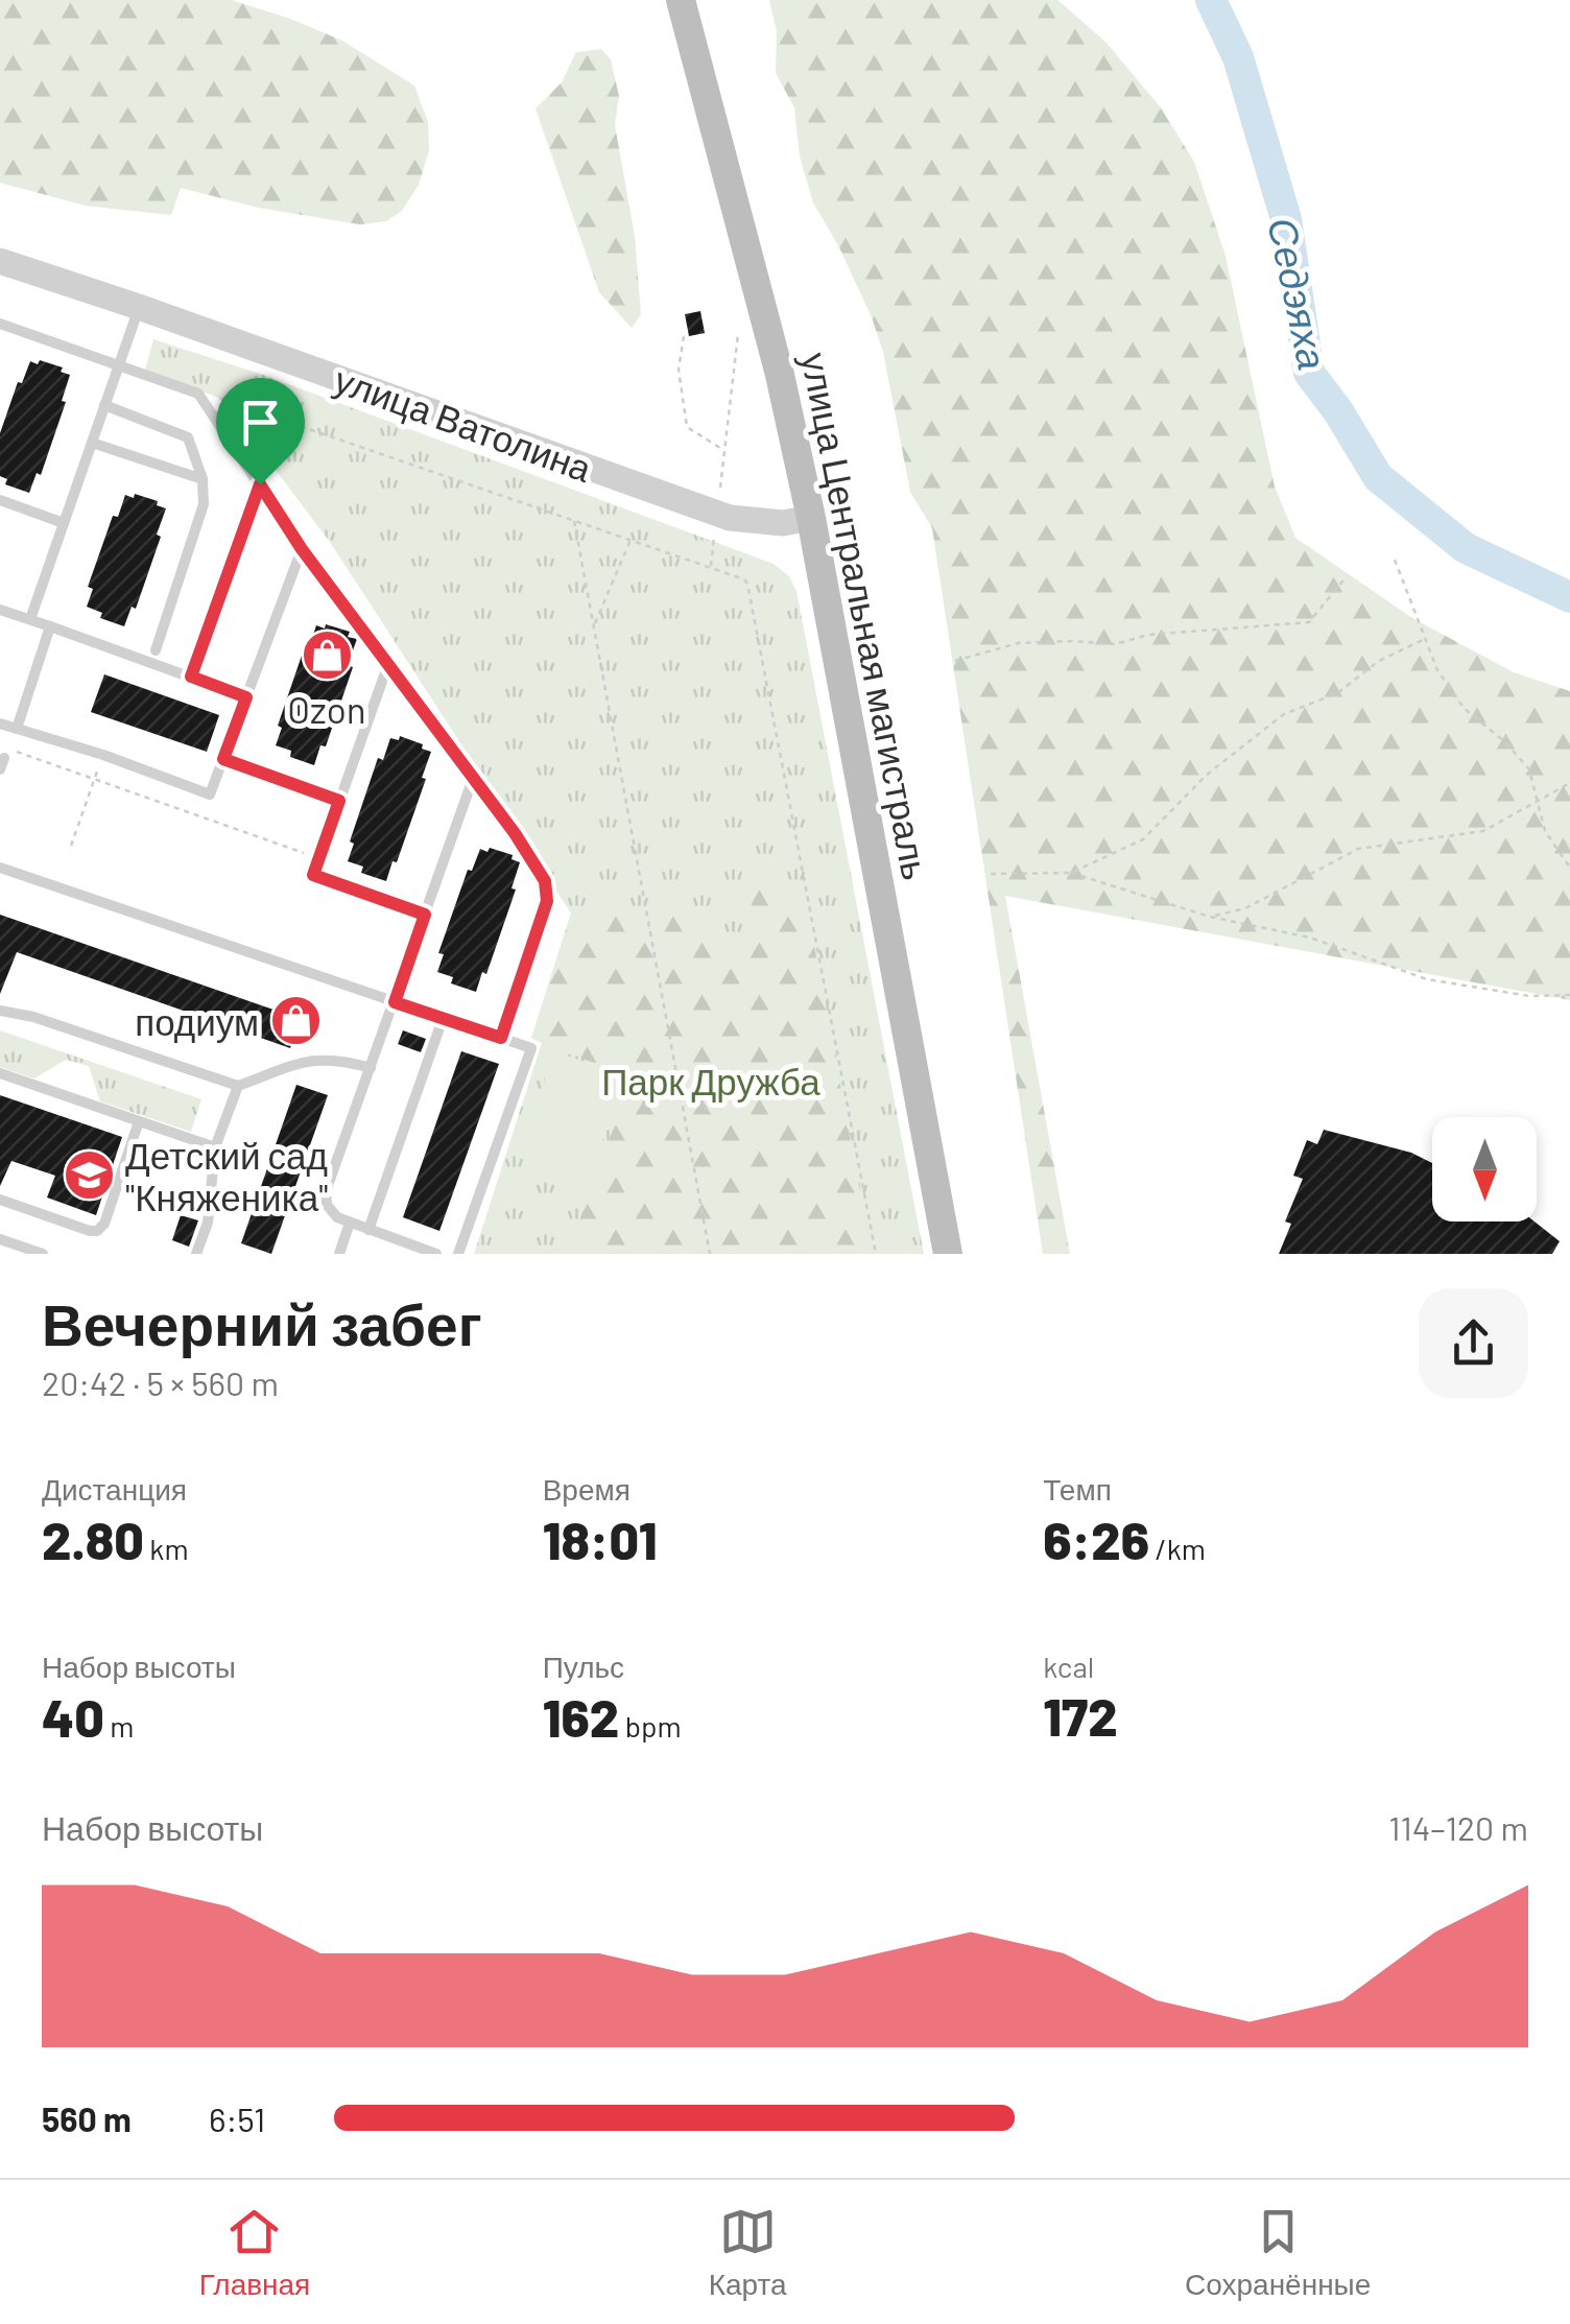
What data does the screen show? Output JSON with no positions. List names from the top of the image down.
{
  "streets": {
    "main road": ["улица Центральная магистраль"],
    "street": ["улица Ватолина"]
  },
  "crossings": [
    ["улица Ватолина", "улица Центральная магистраль"]
  ],
  "water": ["Седэяха"],
  "parks": ["Парк Дружба"],
  "places": {
    "shop": ["Ozon", "подиум"],
    "school or university": ["Детский сад \"Княженика\""]
  },
  "north": "bottom",
  "page": {
    "heading": ["Вечерний забег", "20:42 · 5 × 560 m"],
    "stats": [
      ["Дистанция", "2.80 km"],
      ["Время", "18:01"],
      ["Темп", "6:26 /km"],
      ["Набор высоты", "40 m"],
      ["Пульс", "162 bpm"],
      ["kcal", "172"]
    ],
    "chart": ["Набор высоты", "114–120 m"],
    "list": [
      {
        "name": "560 m",
        "note": "6:51"
      }
    ],
    "tabs": ["Главная", "Карта", "Сохранённые"]
  }
}
